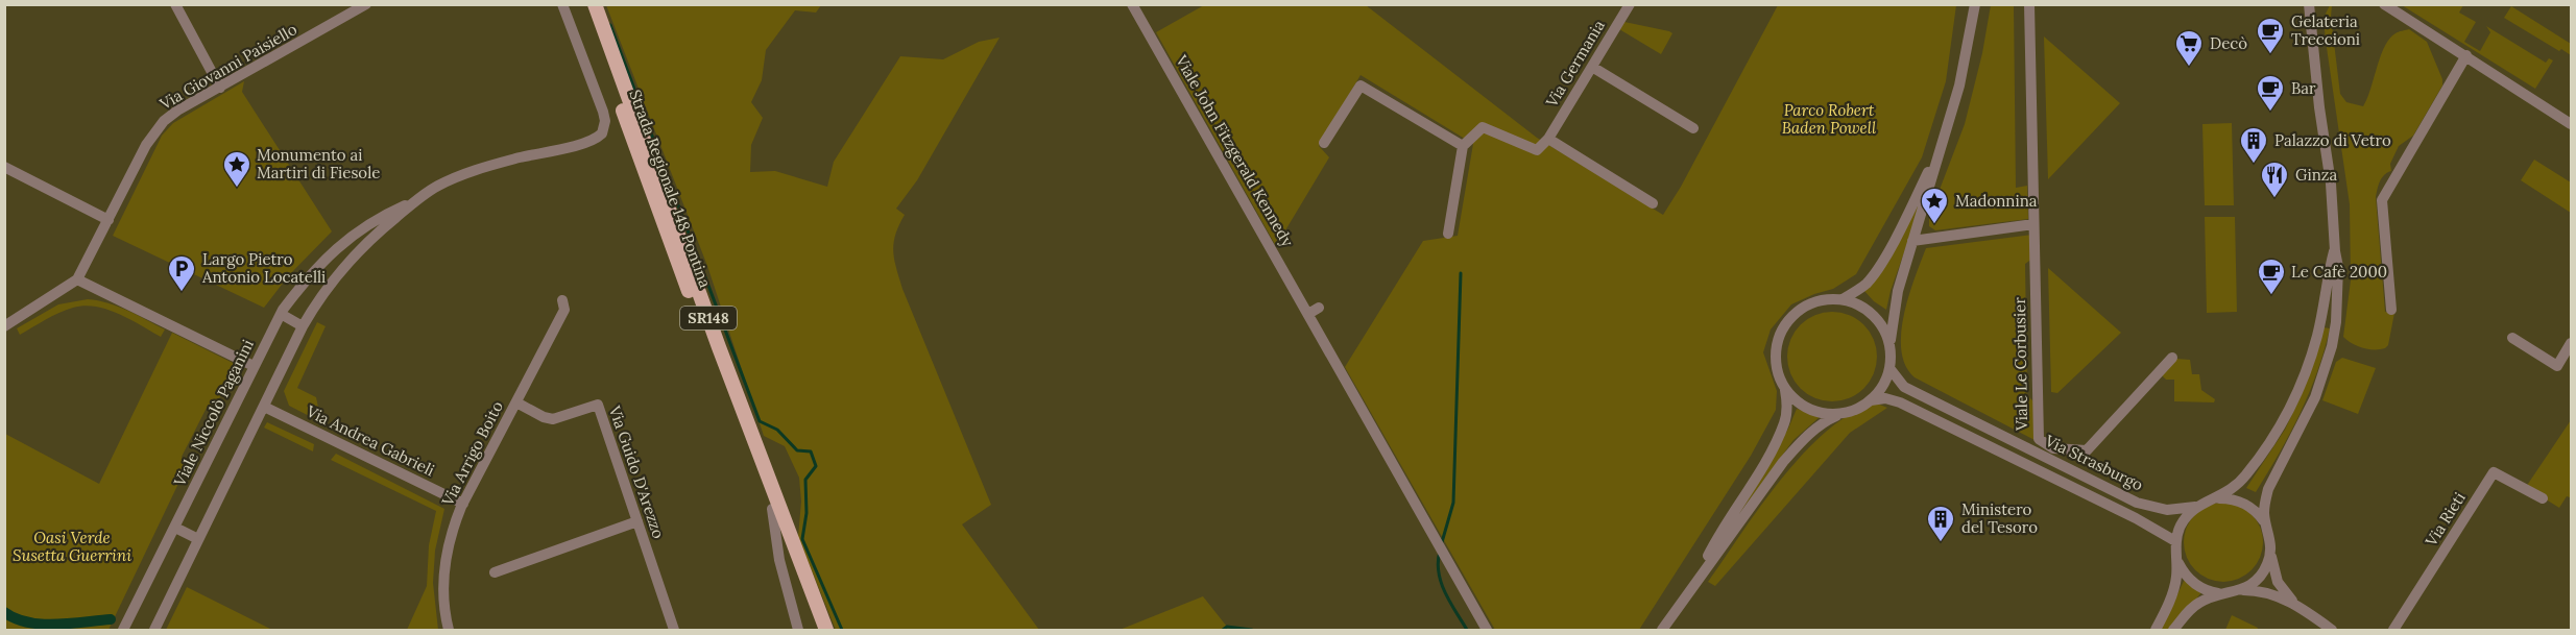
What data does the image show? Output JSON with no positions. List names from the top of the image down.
{
  "streets": {
    "main road": ["Strada Regionale 148 Pontina", "SR148"],
    "street": [
      "Via Germania",
      "Via Giovanni Paisiello",
      "Viale John Fitzgerald Kennedy",
      "Viale Le Corbusier",
      "Viale Niccolò Paganini",
      "Via Andrea Gabrieli",
      "Via Arrigo Boito",
      "Via Strasburgo",
      "Via Guido D'Arezzo",
      "Via Rieti"
    ]
  },
  "crossings": [
    ["Viale Niccolò Paganini", "Via Andrea Gabrieli"],
    ["Via Andrea Gabrieli", "Via Arrigo Boito"],
    ["Via Arrigo Boito", "Via Guido D'Arezzo"]
  ],
  "parks": ["Parco Robert Baden Powell", "Oasi Verde Susetta Guerrini"],
  "places": {
    "cafe": ["Gelateria Treccioni", "Bar", "Le Cafè 2000"],
    "supermarket": ["Decò"],
    "building": ["Palazzo di Vetro", "Ministero del Tesoro"],
    "place": ["Monumento ai Martiri di Fiesole", "Madonnina"],
    "restaurant": ["Ginza"],
    "parking": ["Largo Pietro Antonio Locatelli"]
  }
}
